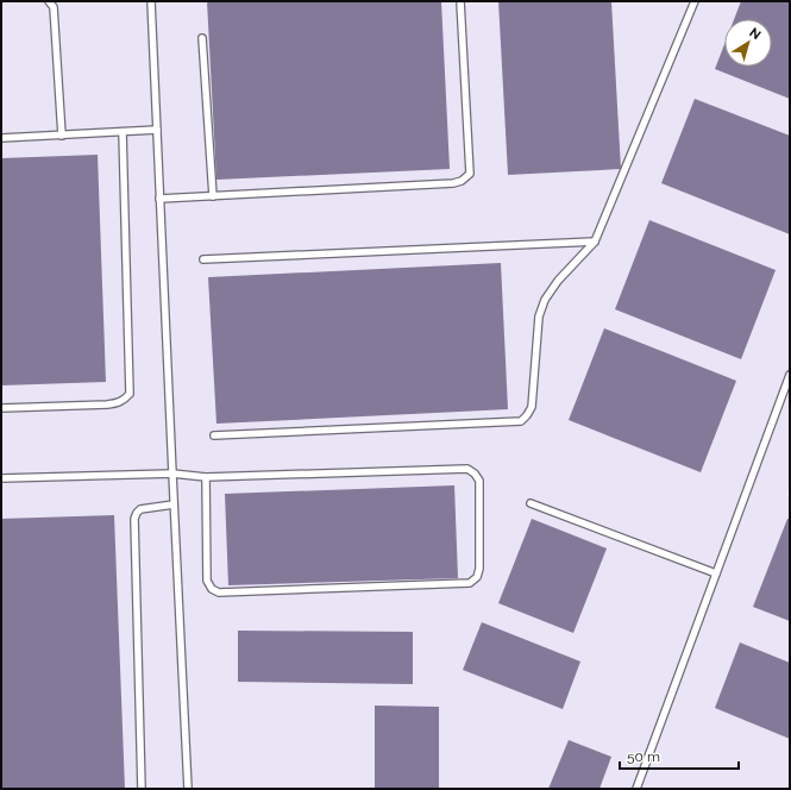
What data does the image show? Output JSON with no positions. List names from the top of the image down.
{
  "scale_bar": "50 m",
  "north": "top right"
}
